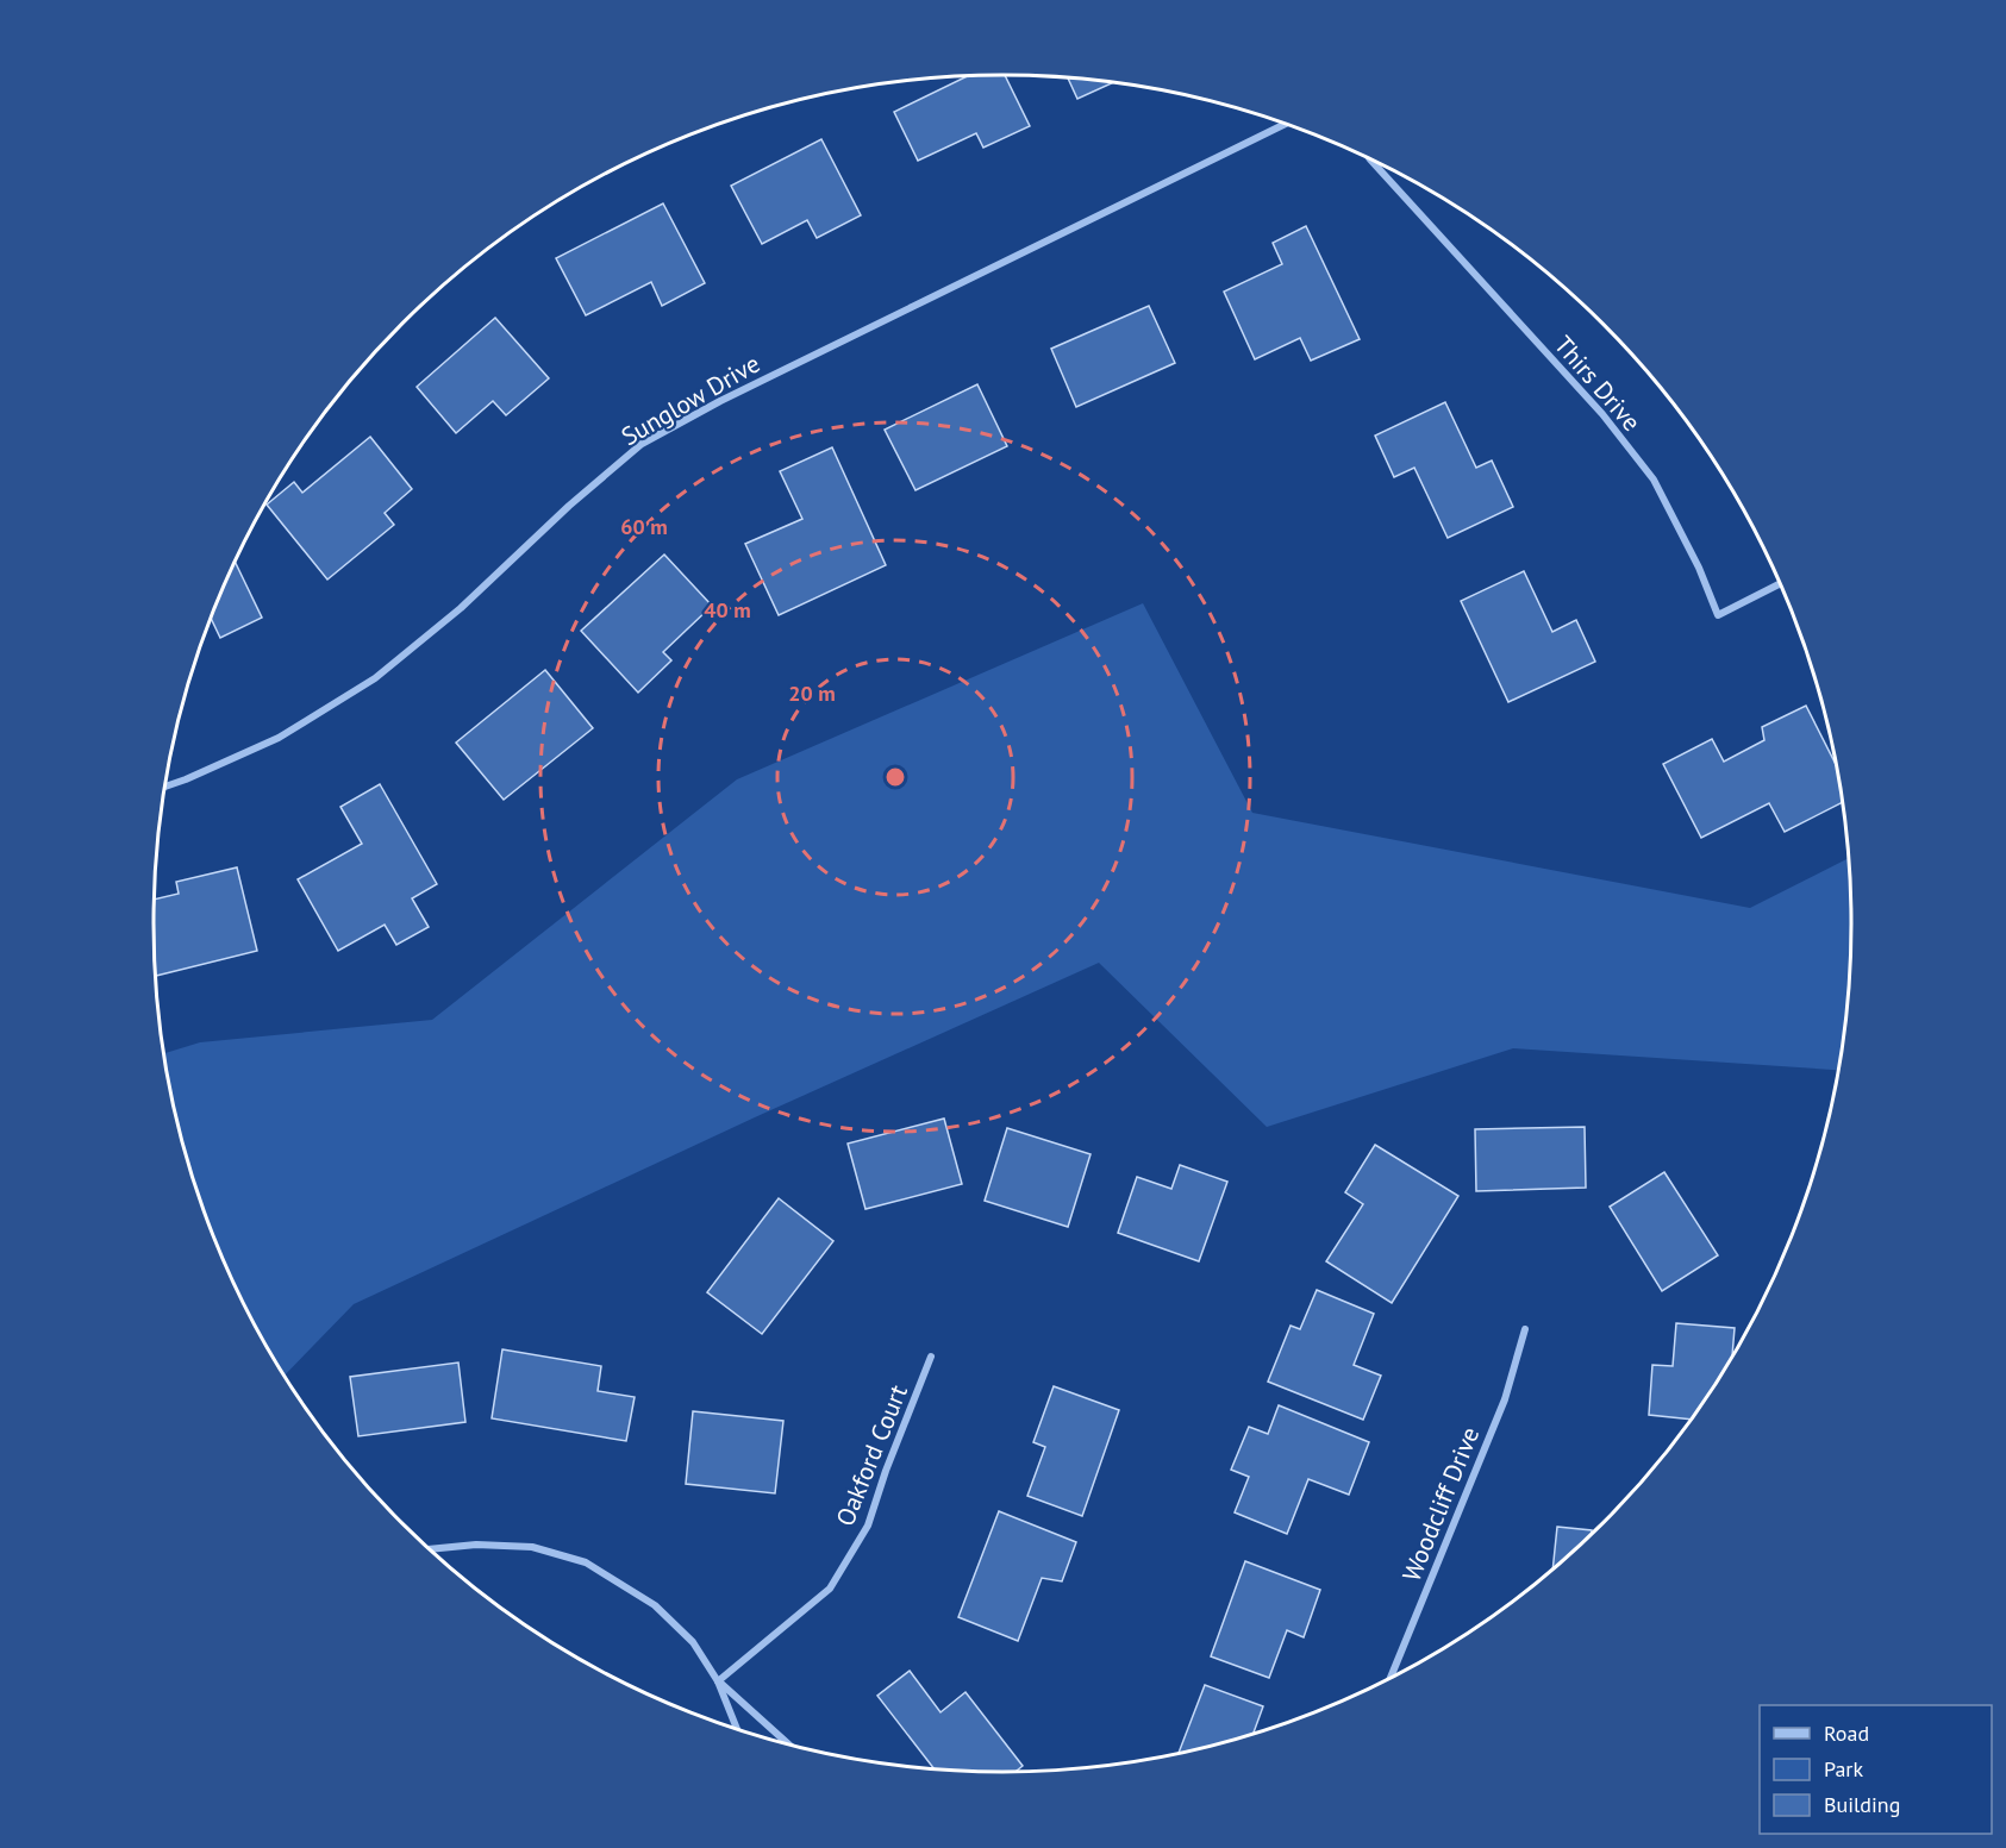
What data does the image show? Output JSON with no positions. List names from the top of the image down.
{
  "streets": {
    "street": [
      "Thirs Drive",
      "Sunglow Drive",
      "Oakford Court",
      "Woodcliff Drive"
    ]
  },
  "legend": ["Road", "Park", "Building"],
  "rings": ["60 m", "40 m", "20 m"]
}
